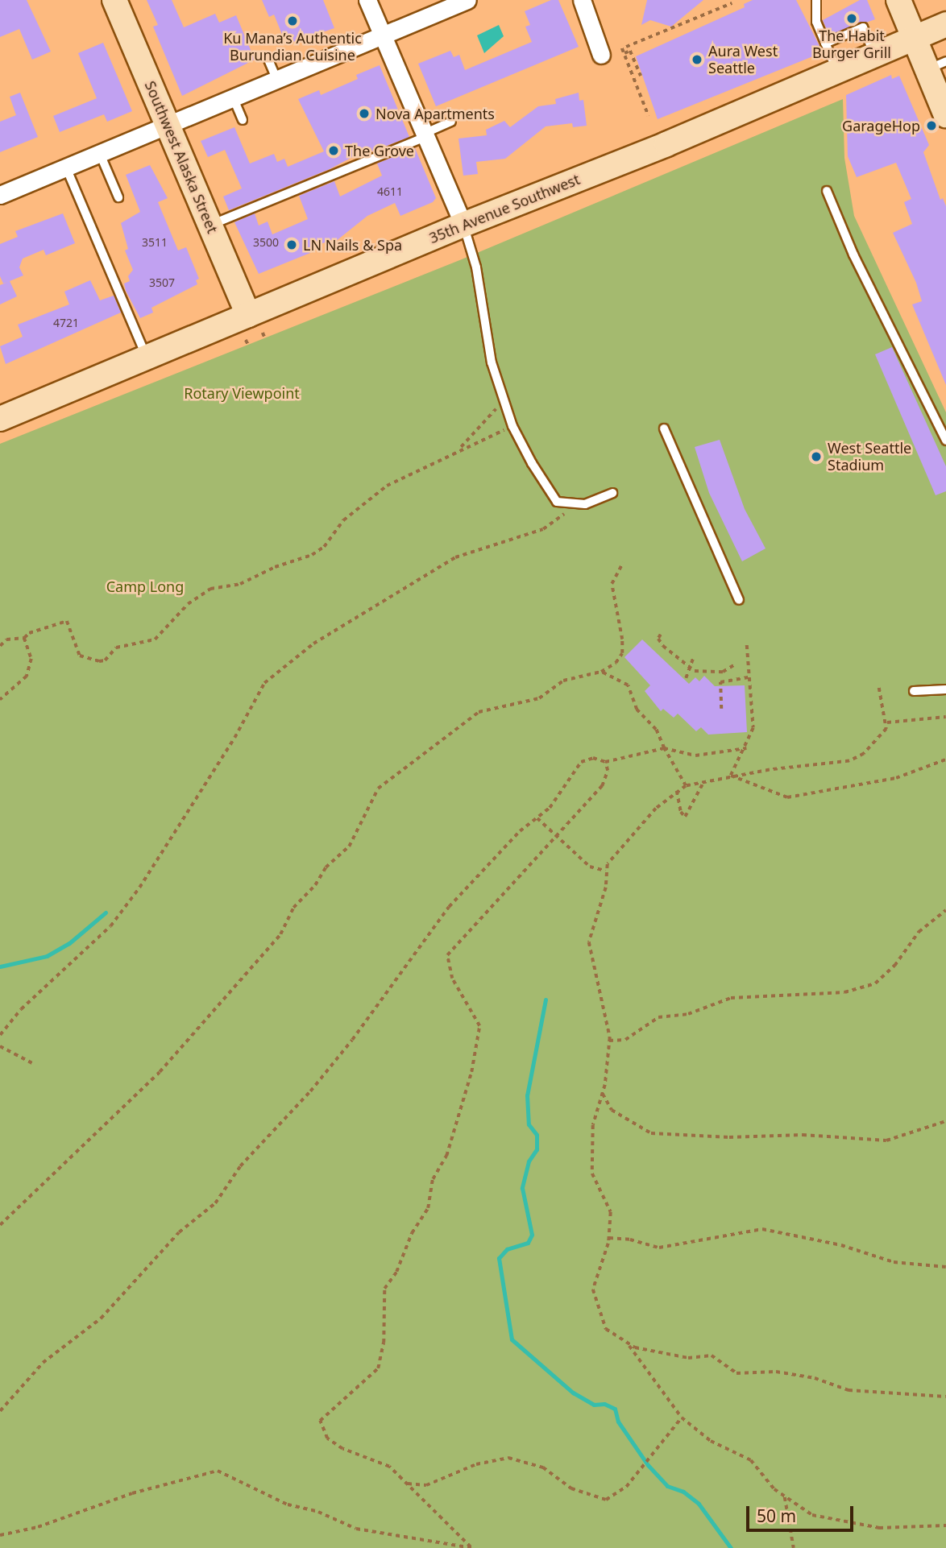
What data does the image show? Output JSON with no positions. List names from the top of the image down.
{
  "streets": {
    "main road": ["Southwest Alaska Street", "35th Avenue Southwest"]
  },
  "crossings": [
    ["Southwest Alaska Street", "35th Avenue Southwest"]
  ],
  "parks": ["Rotary Viewpoint", "Camp Long"],
  "places": [
    "The Habit Burger Grill",
    "Ku Mana’s Authentic Burundian Cuisine",
    "Aura West Seattle",
    "Nova Apartments",
    "GarageHop",
    "The Grove",
    "LN Nails & Spa",
    "West Seattle Stadium"
  ],
  "house_numbers": [
    "4611",
    "3511",
    "3500",
    "3507",
    "4721"
  ],
  "scale_bar": "50 m"
}
